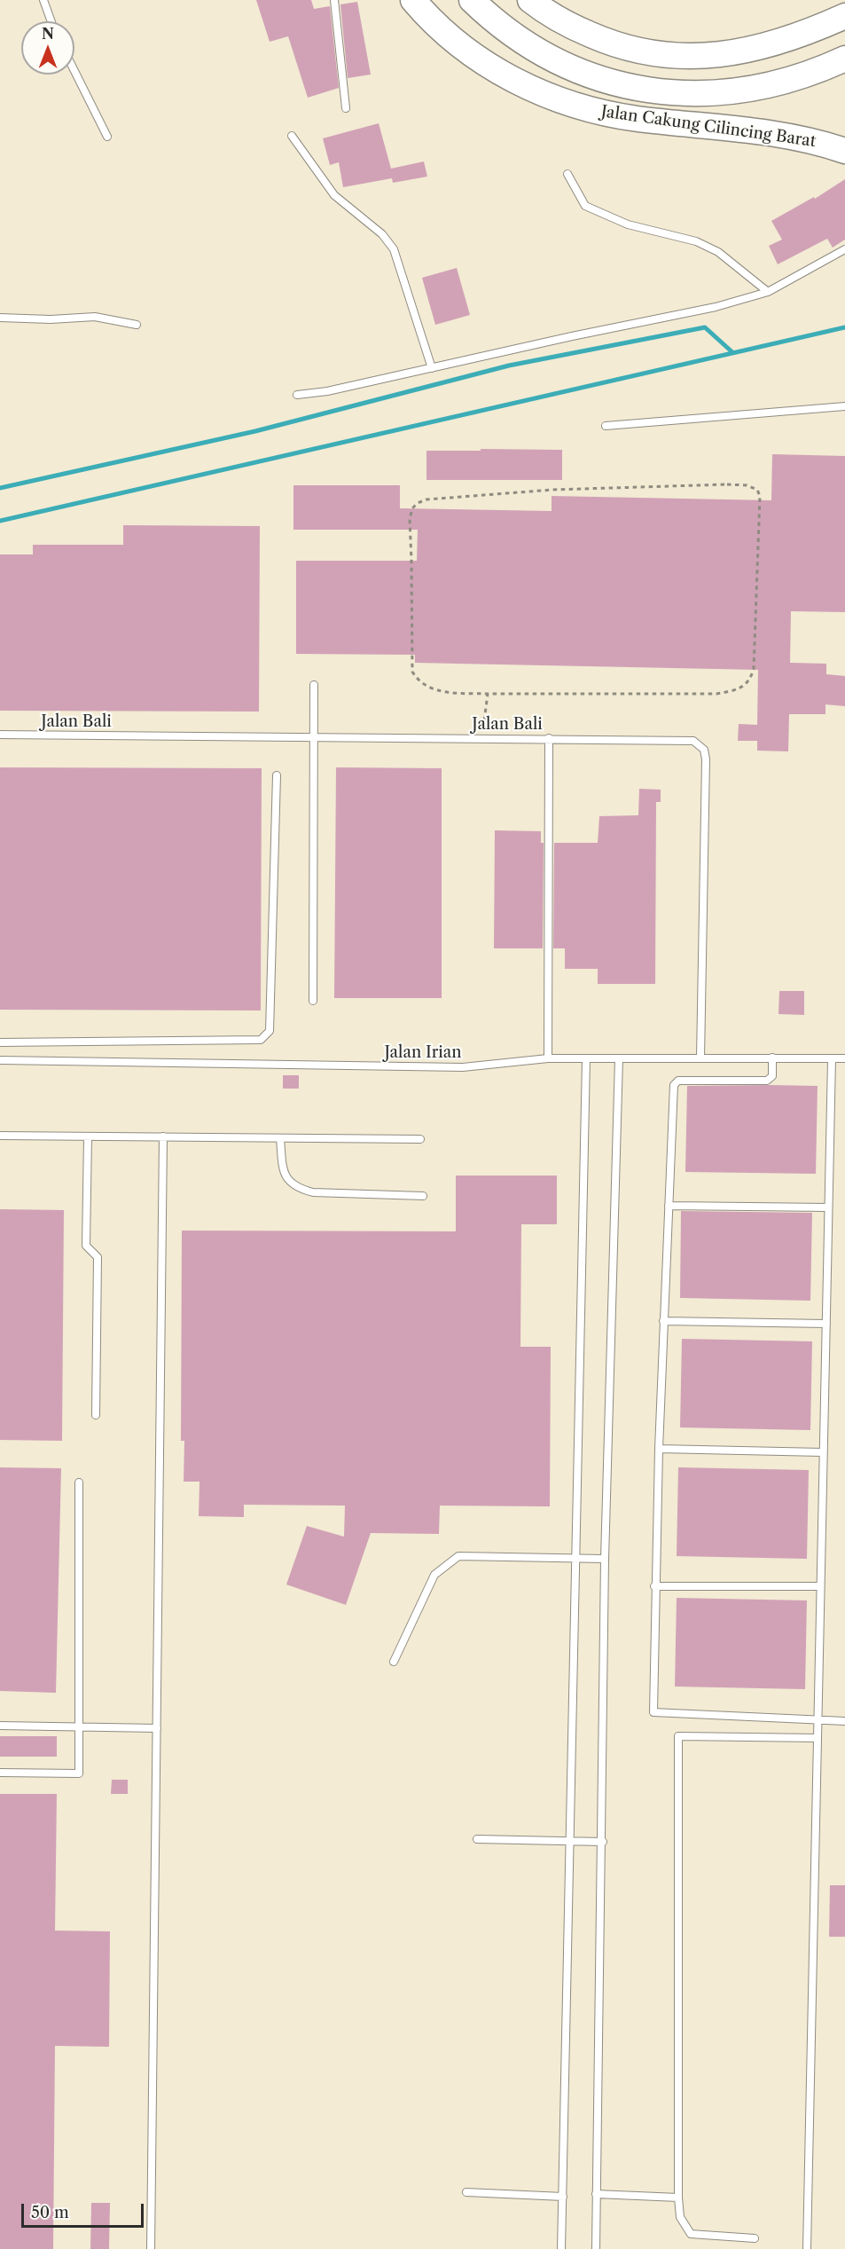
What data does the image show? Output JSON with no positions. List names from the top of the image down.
{
  "streets": {
    "highway": ["Jalan Cakung Cilincing Barat"],
    "lane": ["Jalan Bali", "Jalan Irian"]
  },
  "crossings": [
    ["Jalan Bali", "Jalan Irian"]
  ],
  "scale_bar": "50 m",
  "north": "top"
}
